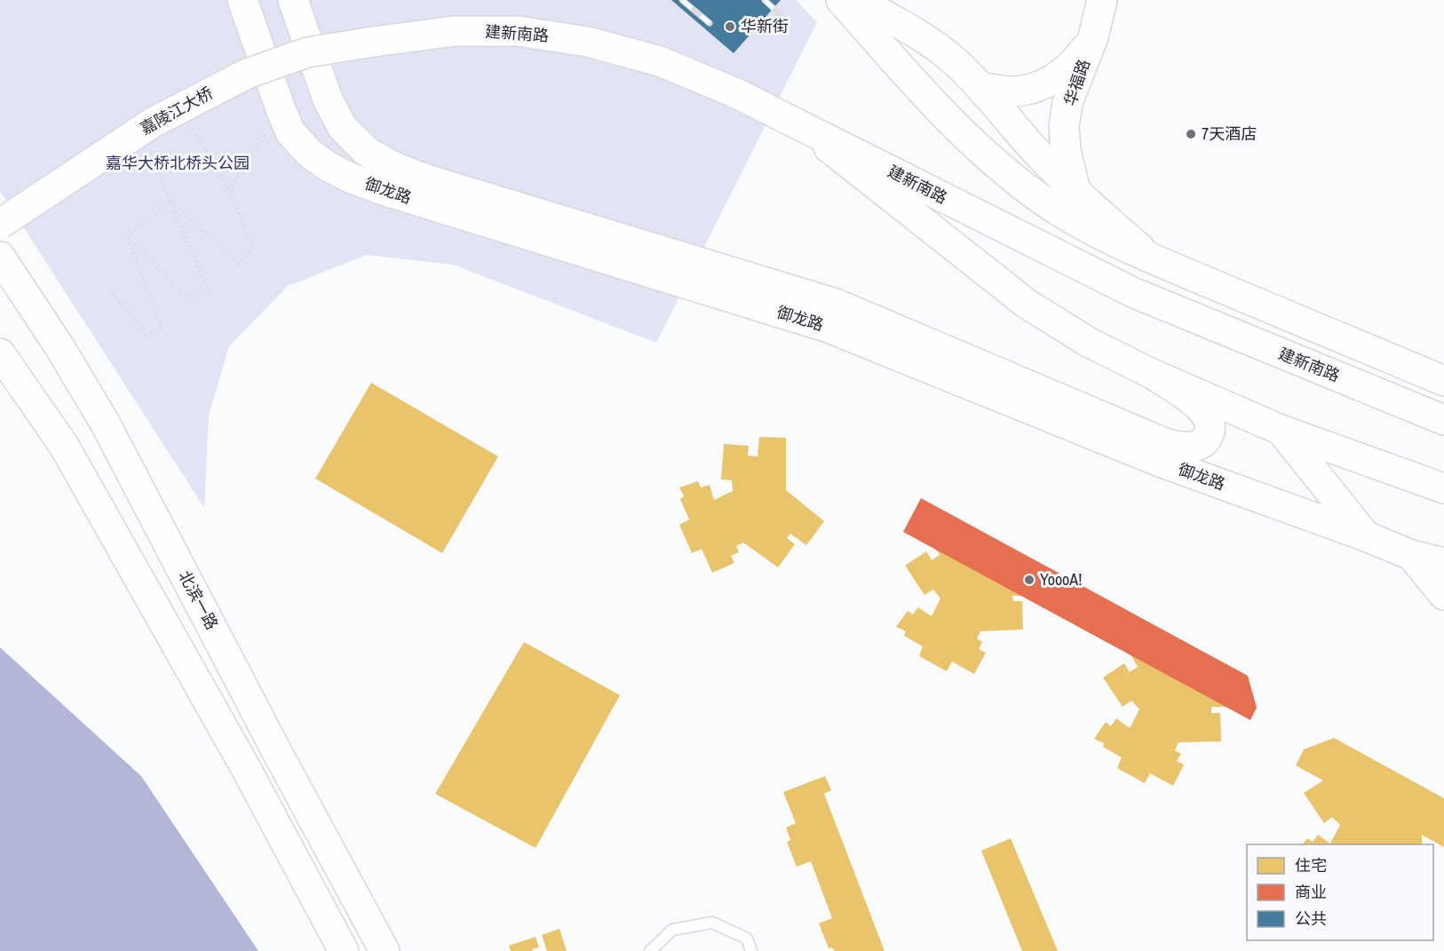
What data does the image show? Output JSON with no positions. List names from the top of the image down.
{
  "streets": {
    "main road": [
      "建新南路",
      "华福路",
      "嘉陵江大桥",
      "御龙路",
      "北滨一路"
    ]
  },
  "crossings": [
    ["建新南路", "嘉陵江大桥"]
  ],
  "parks": ["嘉华大桥北桥头公园"],
  "places": ["华新街", "7天酒店", "YoooA!"],
  "legend": ["住宅", "商业", "公共"]
}
